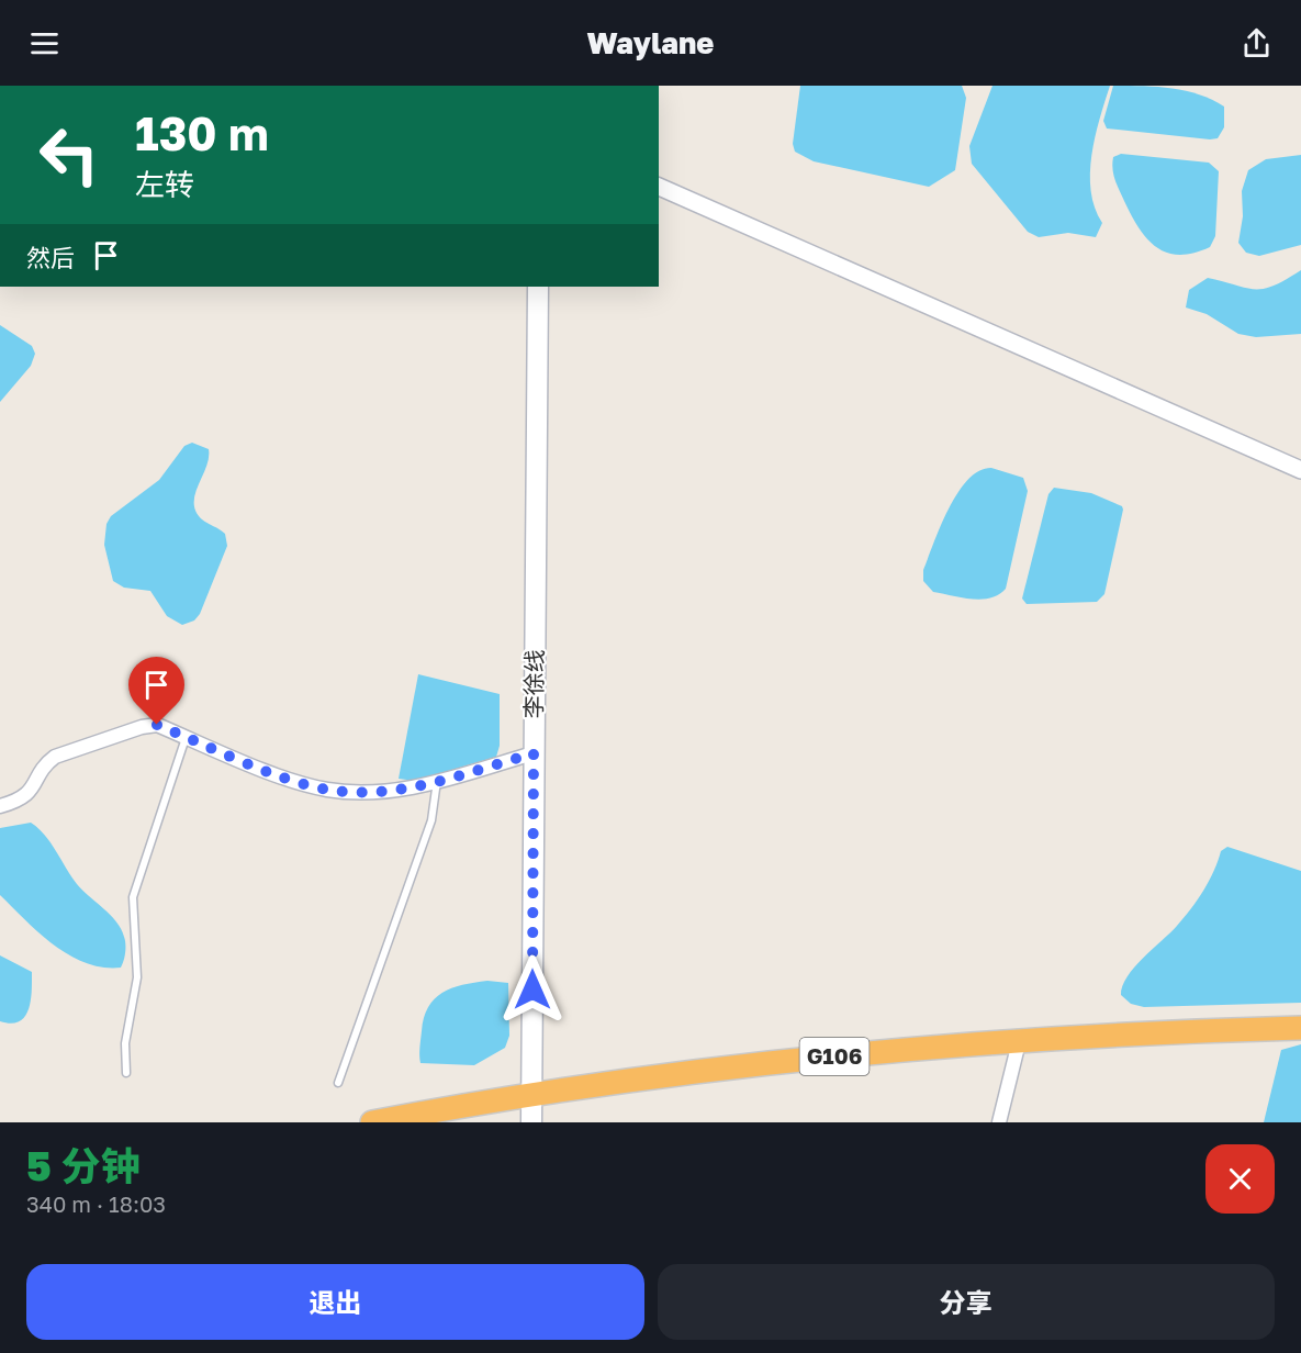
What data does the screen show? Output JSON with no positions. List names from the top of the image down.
{
  "streets": {
    "highway": ["G106"],
    "main road": ["李徐线"]
  },
  "crossings": [
    ["李徐线", "G106"]
  ],
  "page": {
    "header": "Waylane",
    "turn": ["130 m", "左转"],
    "then": "然后",
    "heading": ["5 分钟", "340 m · 18:03"],
    "buttons": ["退出", "分享"]
  }
}
